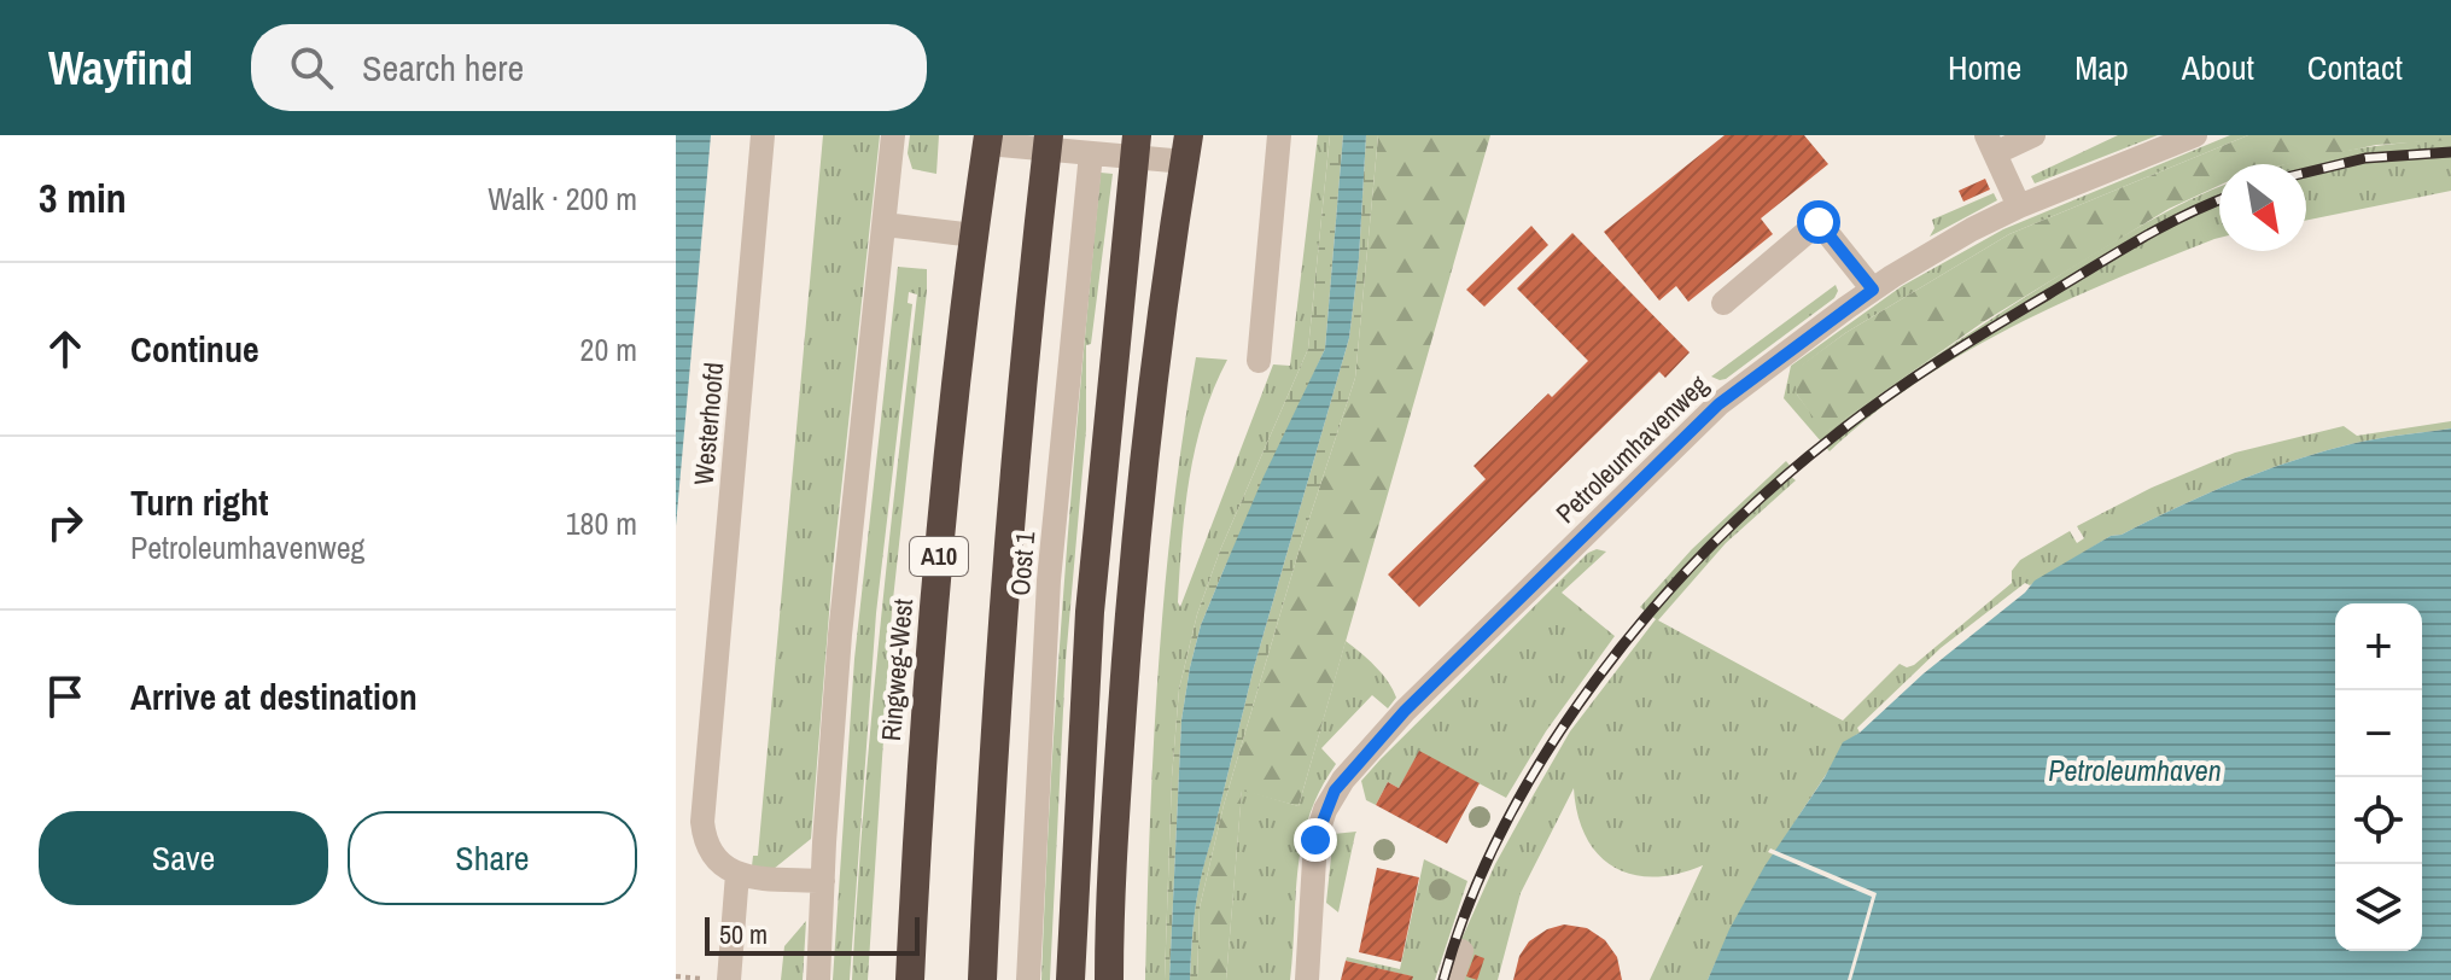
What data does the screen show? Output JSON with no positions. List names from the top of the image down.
{
  "streets": {
    "highway": ["A10", "Ringweg-West"],
    "street": ["Westerhoofd", "Petroleumhavenweg", "Oost 1"]
  },
  "water": ["Petroleumhaven"],
  "scale_bar": "50 m",
  "north": "bottom right",
  "page": {
    "header": "Wayfind",
    "search": "Search here",
    "nav": [
      "Home",
      "Map",
      "About",
      "Contact"
    ],
    "heading": ["3 min", "Walk · 200 m"],
    "list": [
      ["Continue", "20 m"],
      ["Turn right", "Petroleumhavenweg", "180 m"],
      "Arrive at destination"
    ],
    "map_buttons": ["+", "−"],
    "buttons": ["Save", "Share"],
    "scale": "50 m"
  }
}
